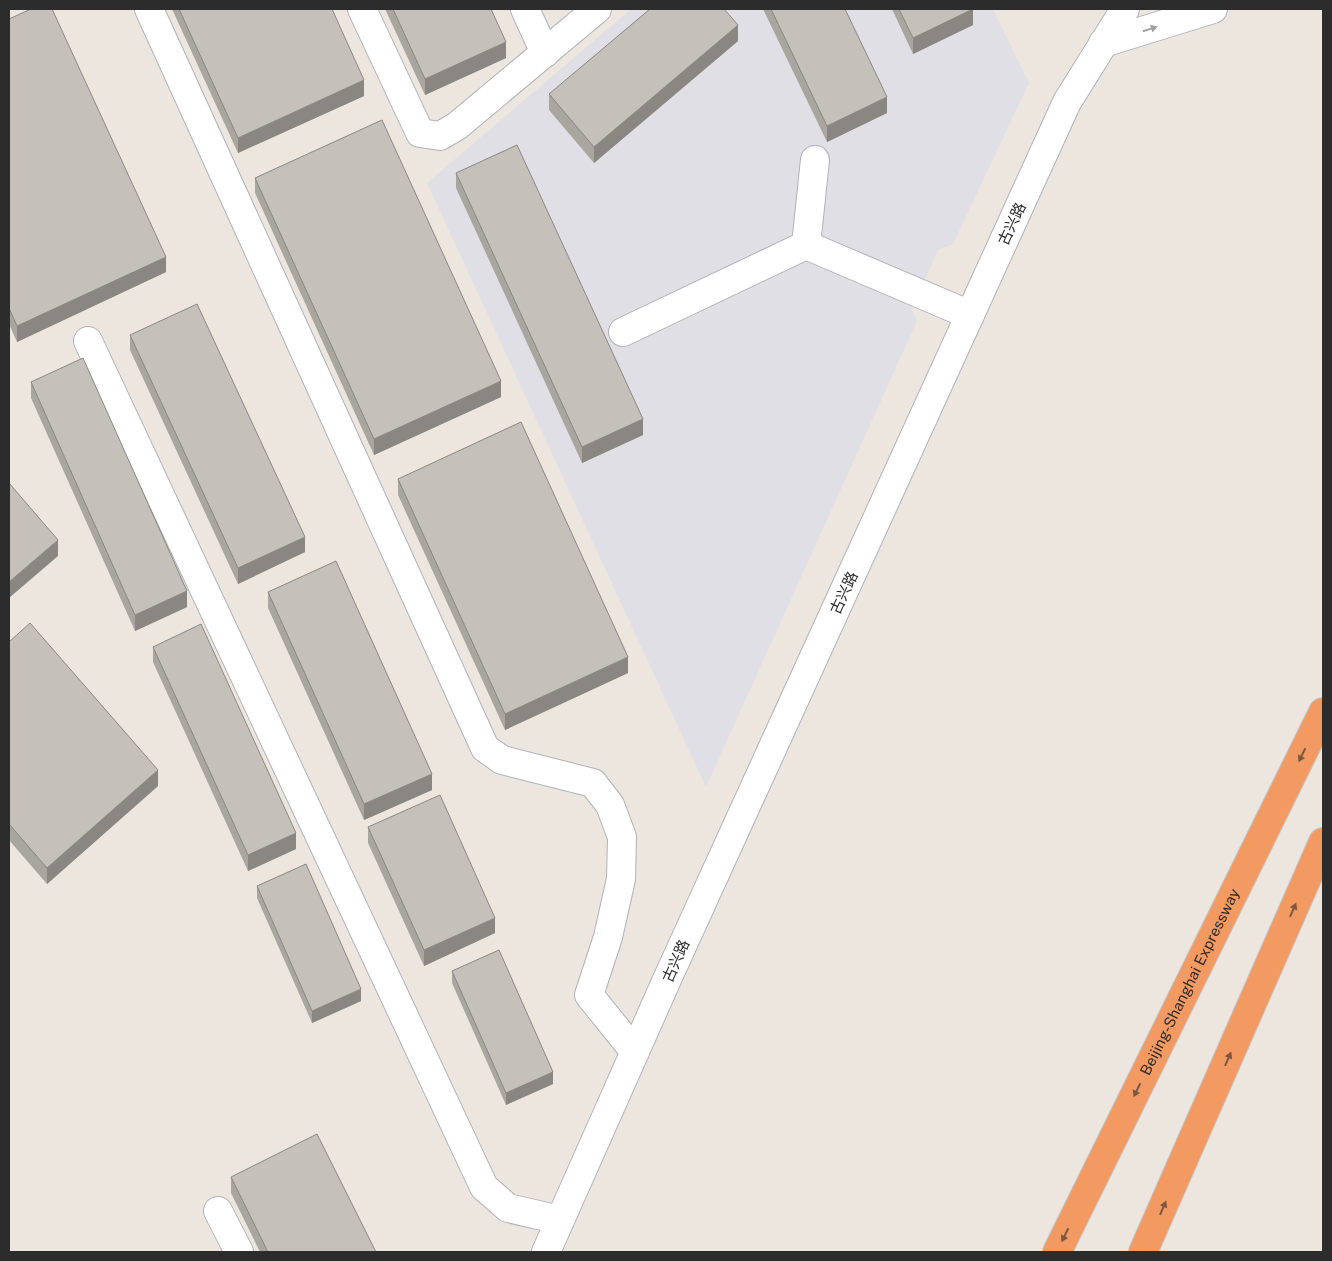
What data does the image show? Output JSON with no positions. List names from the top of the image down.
{
  "streets": {
    "highway": ["Beijing-Shanghai Expressway"],
    "street": ["古兴路"]
  }
}
